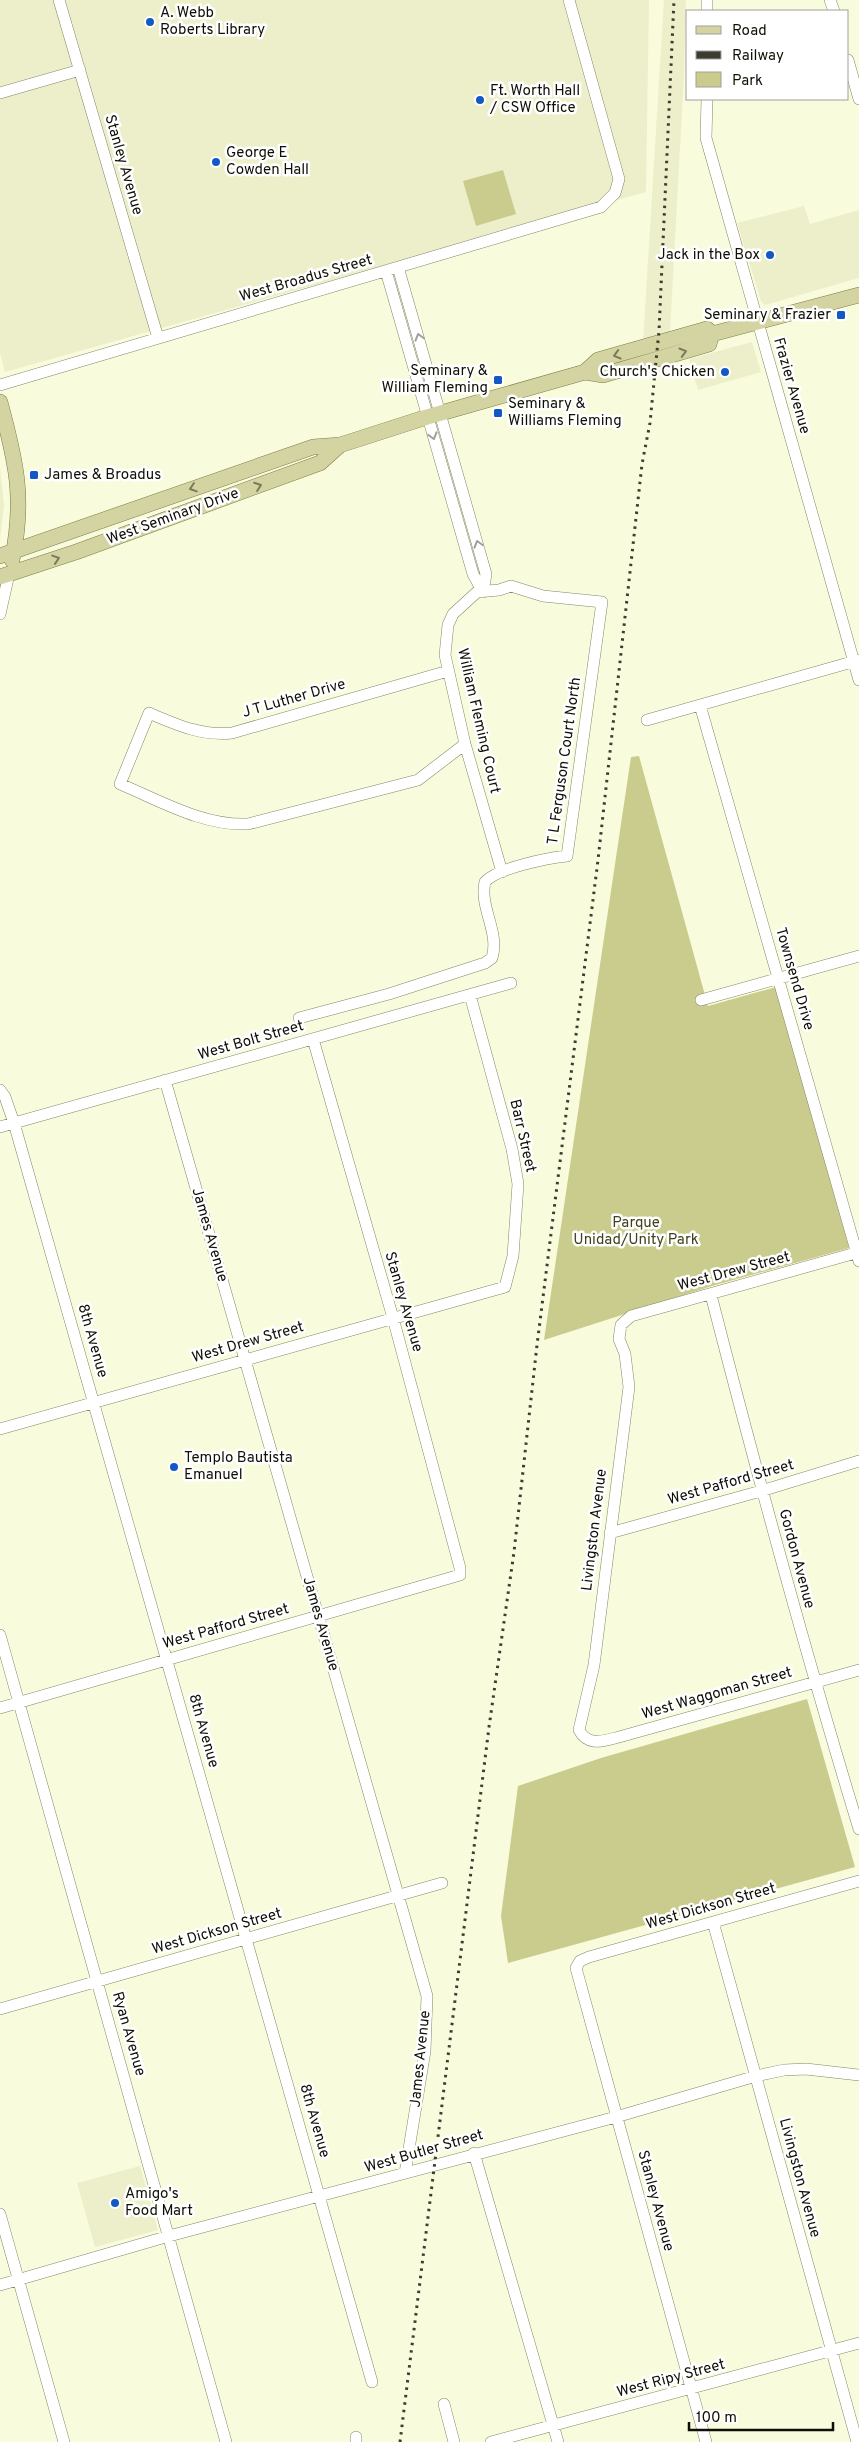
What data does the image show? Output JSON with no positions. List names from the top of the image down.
{
  "streets": {
    "main road": ["West Seminary Drive"],
    "street": [
      "Stanley Avenue",
      "West Broadus Street",
      "Frazier Avenue",
      "J T Luther Drive",
      "William Fleming Court",
      "T L Ferguson Court North",
      "Townsend Drive",
      "West Bolt Street",
      "Barr Street",
      "James Avenue",
      "West Drew Street",
      "8th Avenue",
      "West Pafford Street",
      "Livingston Avenue",
      "Gordon Avenue",
      "West Waggoman Street",
      "West Dickson Street",
      "Ryan Avenue",
      "West Butler Street",
      "West Ripy Street"
    ]
  },
  "crossings": [
    ["Stanley Avenue", "West Broadus Street"],
    ["Stanley Avenue", "West Bolt Street"],
    ["Stanley Avenue", "West Drew Street"],
    ["Stanley Avenue", "West Pafford Street"],
    ["Stanley Avenue", "West Dickson Street"],
    ["Stanley Avenue", "West Butler Street"],
    ["Stanley Avenue", "West Ripy Street"],
    ["Frazier Avenue", "West Seminary Drive"],
    ["J T Luther Drive", "William Fleming Court"],
    ["William Fleming Court", "T L Ferguson Court North"],
    ["Townsend Drive", "West Drew Street"],
    ["West Bolt Street", "Barr Street"],
    ["West Bolt Street", "James Avenue"],
    ["West Bolt Street", "8th Avenue"],
    ["Barr Street", "West Drew Street"],
    ["James Avenue", "West Drew Street"],
    ["James Avenue", "West Pafford Street"],
    ["James Avenue", "West Dickson Street"],
    ["James Avenue", "West Butler Street"],
    ["West Drew Street", "8th Avenue"],
    ["West Drew Street", "Livingston Avenue"],
    ["West Drew Street", "Gordon Avenue"],
    ["8th Avenue", "West Pafford Street"],
    ["8th Avenue", "West Dickson Street"],
    ["8th Avenue", "West Butler Street"],
    ["West Pafford Street", "Livingston Avenue"],
    ["West Pafford Street", "Gordon Avenue"],
    ["West Pafford Street", "Ryan Avenue"],
    ["Livingston Avenue", "West Waggoman Street"],
    ["Livingston Avenue", "West Dickson Street"],
    ["Livingston Avenue", "West Butler Street"],
    ["Livingston Avenue", "West Ripy Street"],
    ["Gordon Avenue", "West Waggoman Street"],
    ["West Dickson Street", "Ryan Avenue"],
    ["Ryan Avenue", "West Butler Street"]
  ],
  "parks": ["Parque Unidad/Unity Park"],
  "places": {
    "other": [
      "A. Webb Roberts Library",
      "Ft. Worth Hall / CSW Office",
      "George E Cowden Hall",
      "Jack in the Box",
      "Church's Chicken",
      "Templo Bautista Emanuel",
      "Amigo's Food Mart"
    ],
    "transit": [
      "Seminary & Frazier",
      "Seminary & William Fleming",
      "Seminary & Williams Fleming",
      "James & Broadus"
    ]
  },
  "legend": ["Road", "Railway", "Park"],
  "scale_bar": "100 m"
}
